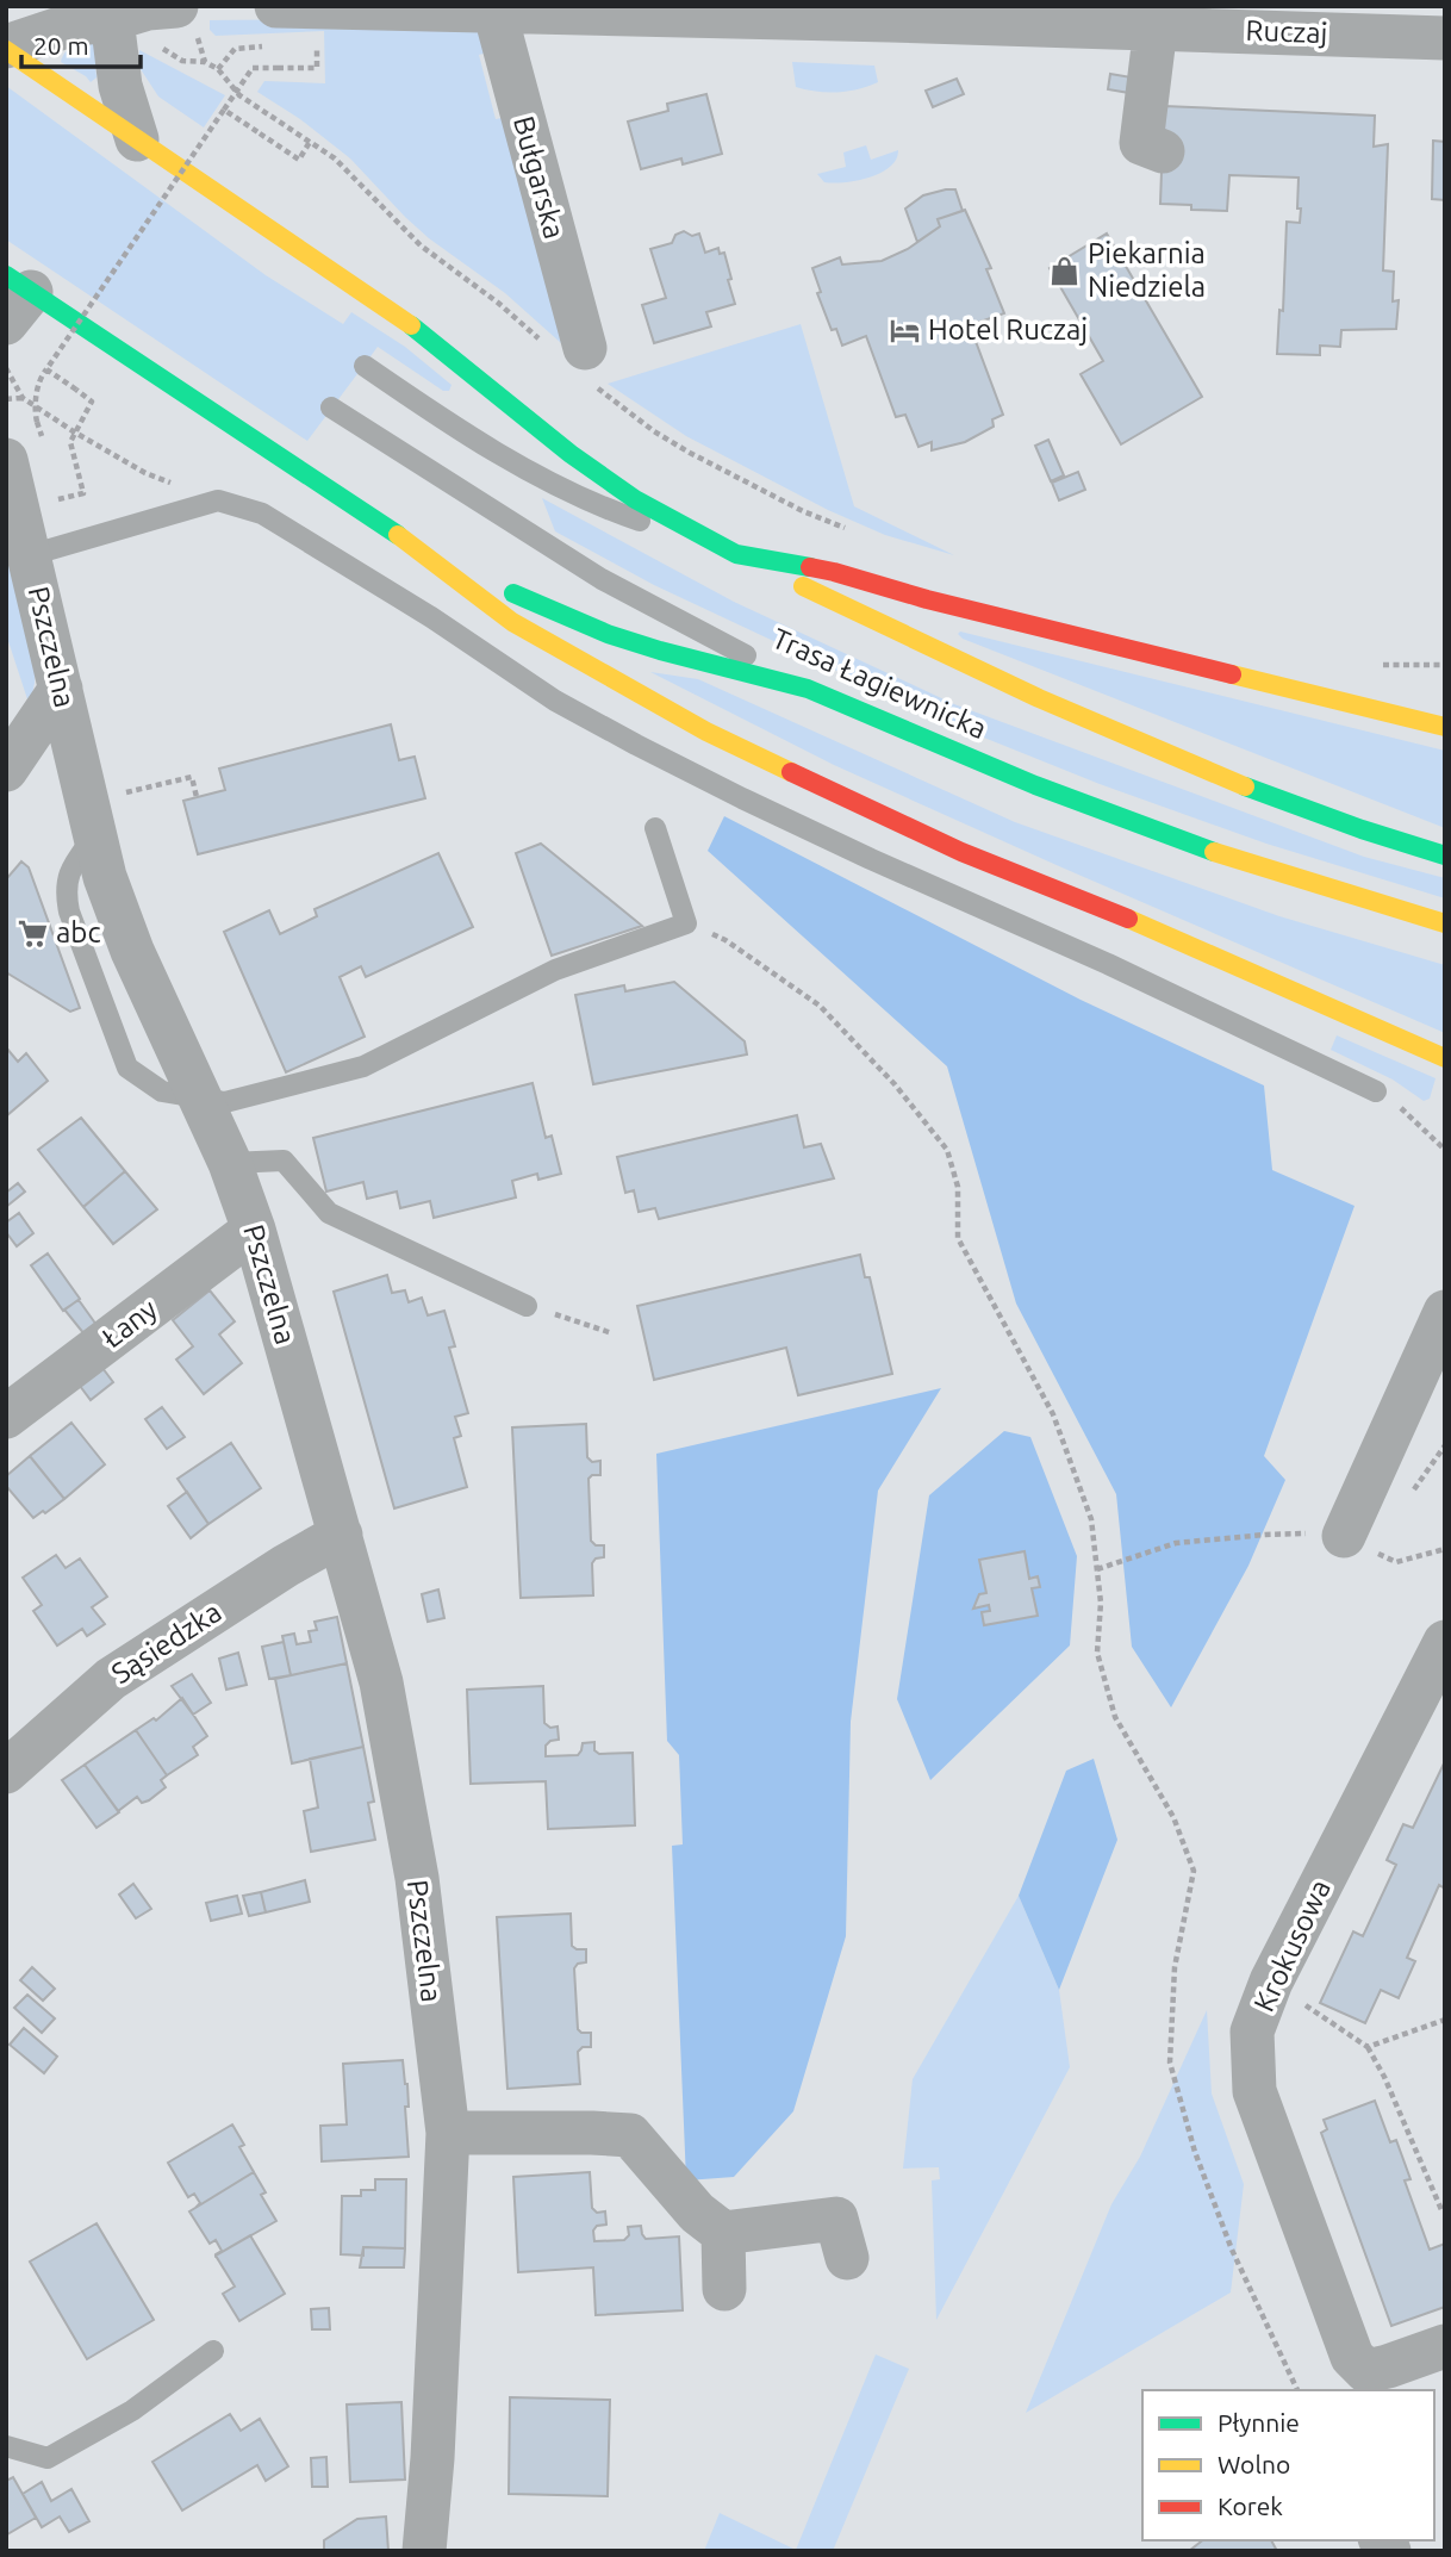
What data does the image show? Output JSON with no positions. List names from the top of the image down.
{
  "streets": {
    "main road": ["Trasa Łagiewnicka"],
    "street": [
      "Ruczaj",
      "Bułgarska",
      "Pszczelna",
      "Łany",
      "Sąsiedzka",
      "Krokusowa"
    ]
  },
  "crossings": [
    ["Ruczaj", "Bułgarska"],
    ["Pszczelna", "Łany"],
    ["Pszczelna", "Sąsiedzka"]
  ],
  "places": {
    "shop": ["Piekarnia Niedziela"],
    "hotel": ["Hotel Ruczaj"],
    "supermarket": ["abc"]
  },
  "legend": ["Płynnie", "Wolno", "Korek"],
  "scale_bar": "20 m"
}
